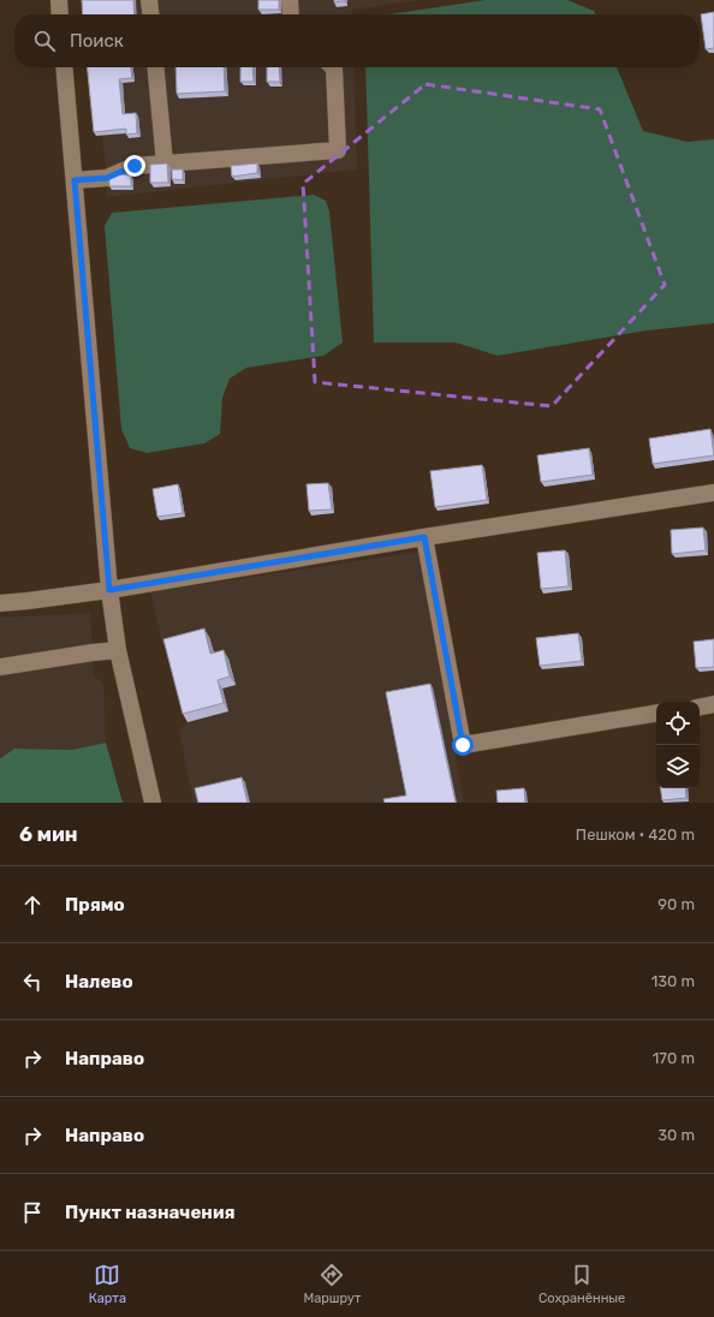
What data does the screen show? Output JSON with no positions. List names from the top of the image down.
{
  "page": {
    "search": "Поиск",
    "heading": ["6 мин", "Пешком · 420 m"],
    "list": [
      ["Прямо", "90 m"],
      ["Налево", "130 m"],
      ["Направо", "170 m"],
      ["Направо", "30 m"],
      "Пункт назначения"
    ],
    "nav": ["Карта", "Маршрут", "Сохранённые"]
  }
}
